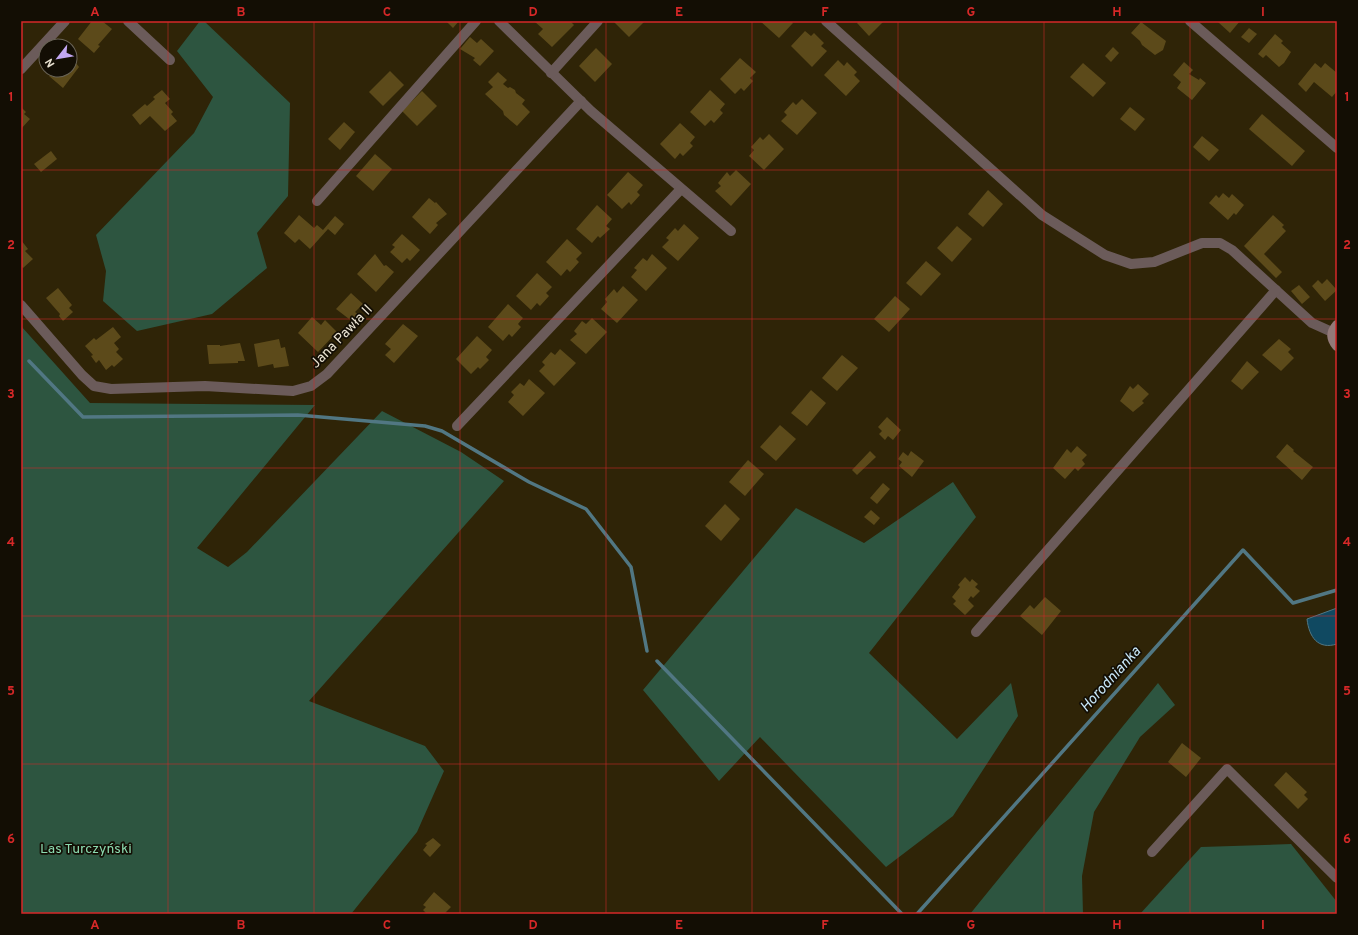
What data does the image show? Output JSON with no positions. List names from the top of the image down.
{
  "streets": {
    "street": ["Jana Pawła II"]
  },
  "water": ["Horodnianka"],
  "parks": ["Las Turczyński"],
  "north": "bottom left",
  "grid": {
    "columns": [
      "A",
      "B",
      "C",
      "D",
      "E",
      "F",
      "G",
      "H",
      "I"
    ],
    "rows": [
      "1",
      "2",
      "3",
      "4",
      "5",
      "6"
    ]
  }
}
